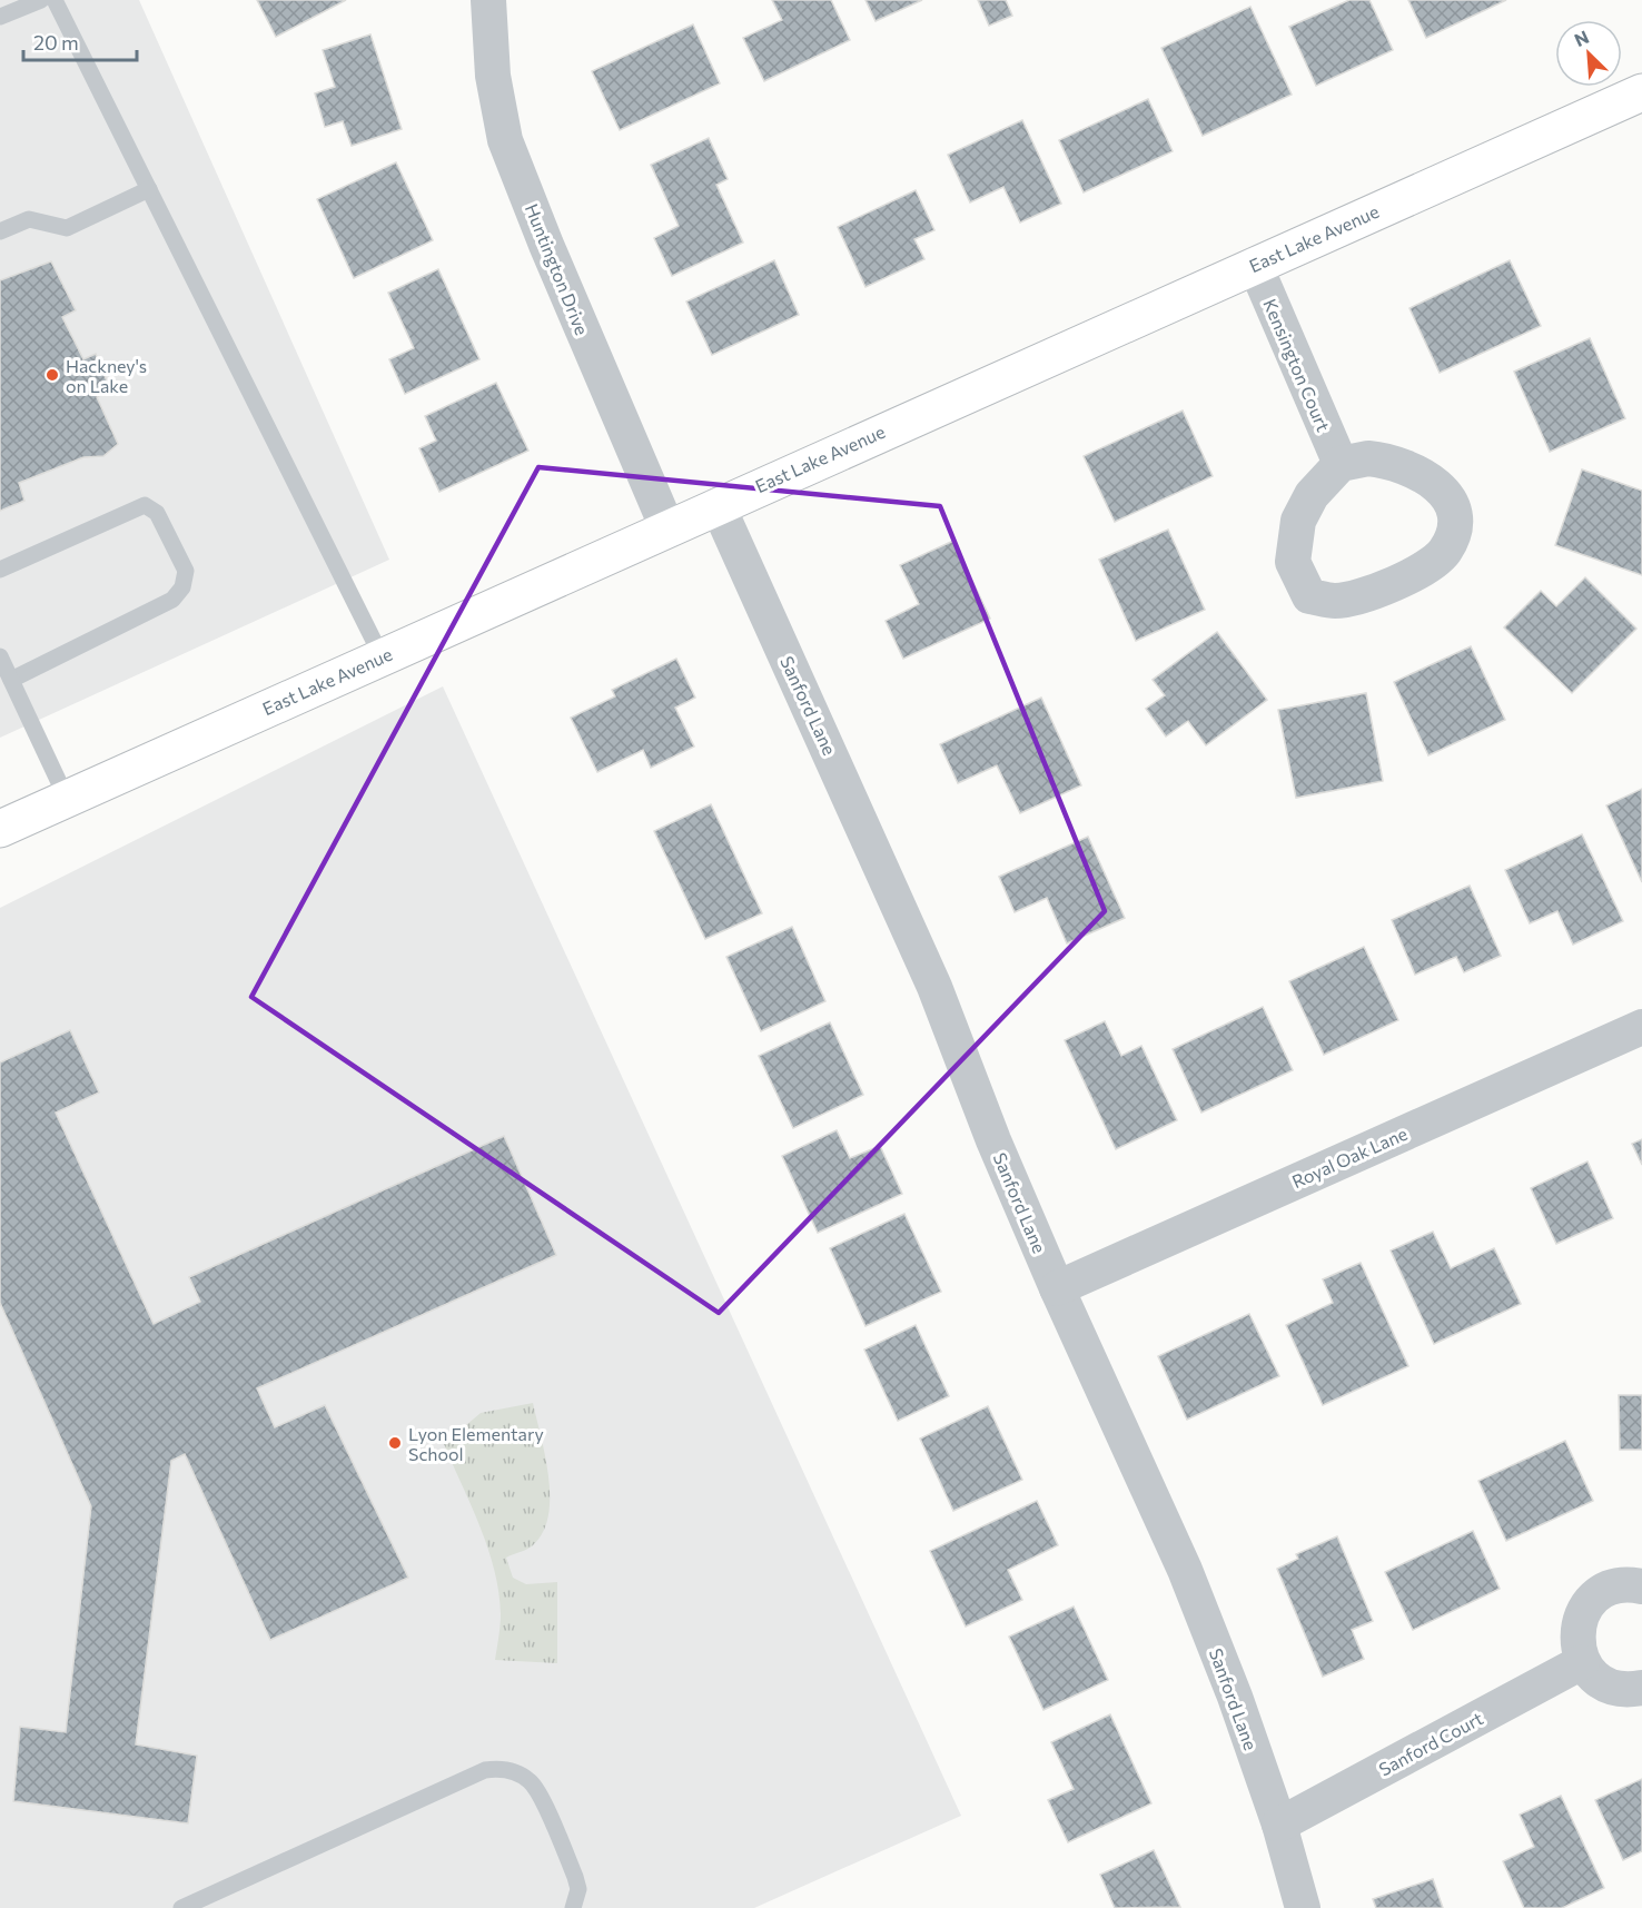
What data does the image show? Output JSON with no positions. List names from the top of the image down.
{
  "streets": {
    "main road": ["East Lake Avenue"],
    "street": [
      "Huntington Drive",
      "Kensington Court",
      "Sanford Lane",
      "Royal Oak Lane",
      "Sanford Court"
    ]
  },
  "crossings": [
    ["East Lake Avenue", "Huntington Drive"],
    ["East Lake Avenue", "Kensington Court"],
    ["East Lake Avenue", "Sanford Lane"],
    ["Sanford Lane", "Royal Oak Lane"],
    ["Sanford Lane", "Sanford Court"]
  ],
  "places": ["Hackney's on Lake", "Lyon Elementary School"],
  "scale_bar": "20 m",
  "north": "top left"
}
